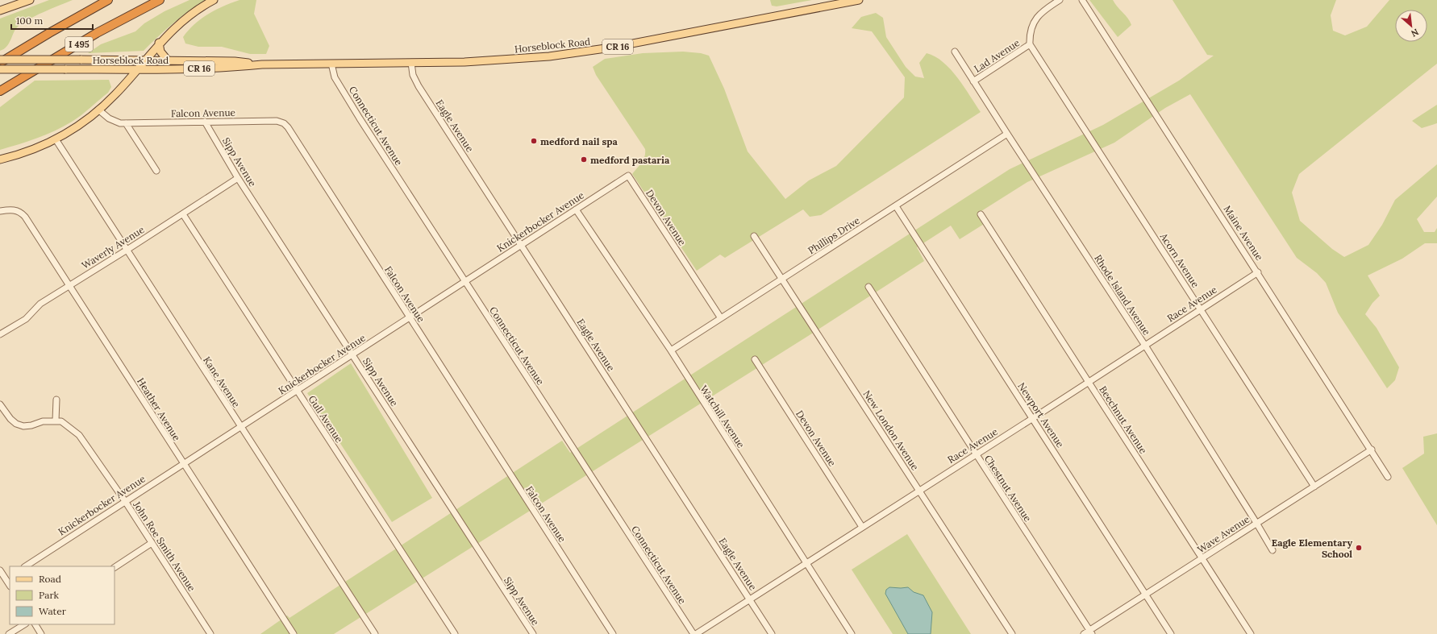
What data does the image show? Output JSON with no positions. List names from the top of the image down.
{
  "streets": {
    "highway": ["I 495"],
    "main road": ["Horseblock Road", "CR 16"],
    "street": [
      "Lad Avenue",
      "Falcon Avenue",
      "Connecticut Avenue",
      "Eagle Avenue",
      "Sipp Avenue",
      "Devon Avenue",
      "Knickerbocker Avenue",
      "Maine Avenue",
      "Phillips Drive",
      "Waverly Avenue",
      "Acorn Avenue",
      "Rhode Island Avenue",
      "Race Avenue",
      "Kane Avenue",
      "Heather Avenue",
      "Newport Avenue",
      "Watchill Avenue",
      "Gull Avenue",
      "Beechnut Avenue",
      "New London Avenue",
      "Chestnut Avenue",
      "Wave Avenue",
      "John Roe Smith Avenue"
    ]
  },
  "crossings": [
    ["Horseblock Road", "Connecticut Avenue"],
    ["Horseblock Road", "Eagle Avenue"],
    ["Lad Avenue", "Acorn Avenue"],
    ["Lad Avenue", "Rhode Island Avenue"],
    ["Falcon Avenue", "Sipp Avenue"],
    ["Falcon Avenue", "Knickerbocker Avenue"],
    ["Connecticut Avenue", "Knickerbocker Avenue"],
    ["Eagle Avenue", "Knickerbocker Avenue"],
    ["Eagle Avenue", "Race Avenue"],
    ["Sipp Avenue", "Knickerbocker Avenue"],
    ["Sipp Avenue", "Waverly Avenue"],
    ["Devon Avenue", "Knickerbocker Avenue"],
    ["Devon Avenue", "Phillips Drive"],
    ["Devon Avenue", "Race Avenue"],
    ["Knickerbocker Avenue", "Kane Avenue"],
    ["Knickerbocker Avenue", "Heather Avenue"],
    ["Knickerbocker Avenue", "Watchill Avenue"],
    ["Knickerbocker Avenue", "Gull Avenue"],
    ["Knickerbocker Avenue", "John Roe Smith Avenue"],
    ["Maine Avenue", "Race Avenue"],
    ["Maine Avenue", "Wave Avenue"],
    ["Phillips Drive", "Rhode Island Avenue"],
    ["Phillips Drive", "Newport Avenue"],
    ["Phillips Drive", "Watchill Avenue"],
    ["Phillips Drive", "New London Avenue"],
    ["Waverly Avenue", "Kane Avenue"],
    ["Waverly Avenue", "Heather Avenue"],
    ["Waverly Avenue", "Gull Avenue"],
    ["Acorn Avenue", "Race Avenue"],
    ["Acorn Avenue", "Wave Avenue"],
    ["Rhode Island Avenue", "Race Avenue"],
    ["Rhode Island Avenue", "Wave Avenue"],
    ["Race Avenue", "Newport Avenue"],
    ["Race Avenue", "Watchill Avenue"],
    ["Race Avenue", "Beechnut Avenue"],
    ["Race Avenue", "New London Avenue"],
    ["Race Avenue", "Chestnut Avenue"],
    ["Newport Avenue", "Wave Avenue"],
    ["Beechnut Avenue", "Wave Avenue"],
    ["Chestnut Avenue", "Wave Avenue"]
  ],
  "places": ["medford nail spa", "medford pastaria", "Eagle Elementary School"],
  "legend": ["Road", "Park", "Water"],
  "scale_bar": "100 m",
  "north": "bottom right"
}
